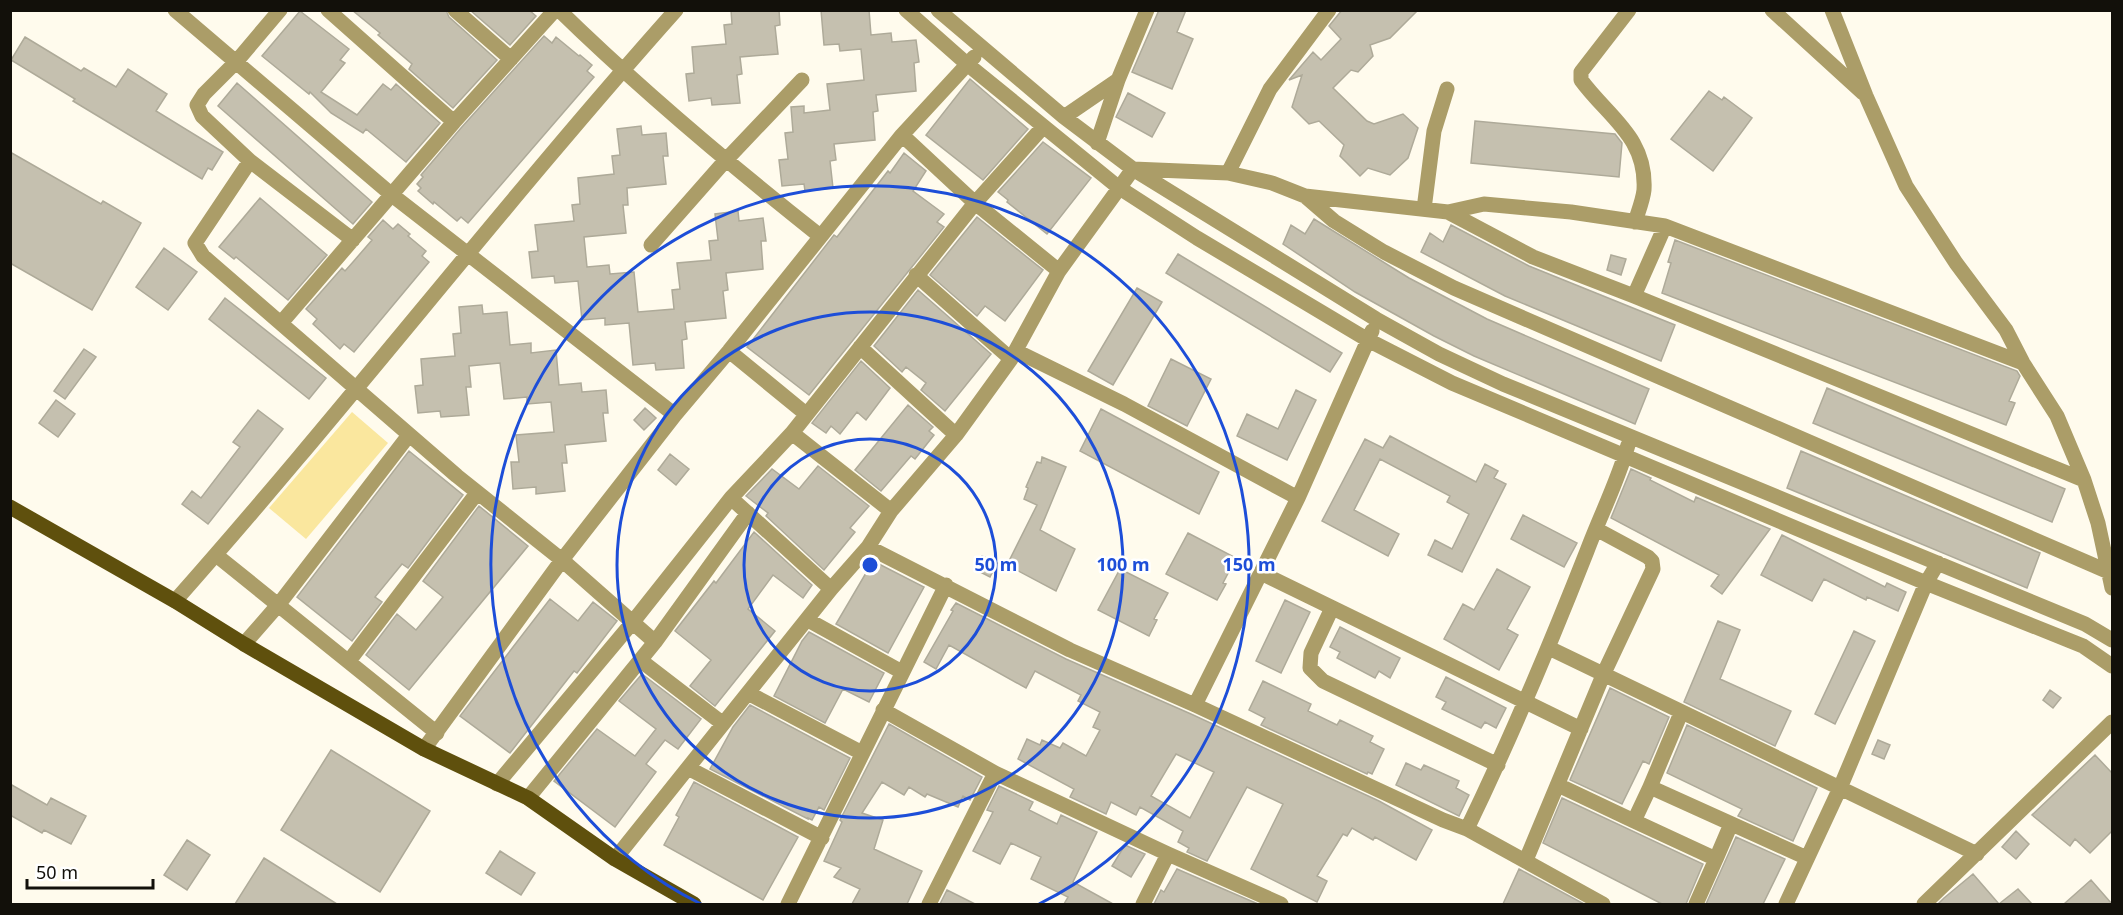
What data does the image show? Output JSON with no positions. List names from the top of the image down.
{
  "scale_bar": "50 m",
  "rings": ["50 m", "100 m", "150 m"]
}
